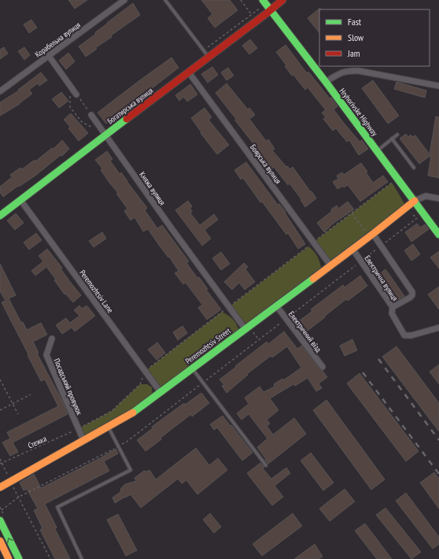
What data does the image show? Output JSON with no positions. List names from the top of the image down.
{
  "streets": {
    "street": [
      "Корабельна вулиця",
      "Богатирська вулиця",
      "Hryhorivske Highway",
      "Боярська вулиця",
      "Княжа вулиця",
      "Електрична вулиця",
      "Peremozhtsiv Lane",
      "Електричний вїзд",
      "Peremozhtsiv Street",
      "Посадський провулок"
    ],
    "path": ["Стежка"]
  },
  "crossings": [
    ["Богатирська вулиця", "Hryhorivske Highway"],
    ["Богатирська вулиця", "Боярська вулиця"],
    ["Богатирська вулиця", "Княжа вулиця"],
    ["Богатирська вулиця", "Peremozhtsiv Lane"],
    ["Hryhorivske Highway", "Peremozhtsiv Street"],
    ["Боярська вулиця", "Peremozhtsiv Street"],
    ["Княжа вулиця", "Peremozhtsiv Street"],
    ["Електрична вулиця", "Peremozhtsiv Street"],
    ["Peremozhtsiv Lane", "Peremozhtsiv Street"],
    ["Електричний вїзд", "Peremozhtsiv Street"],
    ["Peremozhtsiv Street", "Посадський провулок"],
    ["Посадський провулок", "Стежка"]
  ],
  "legend": ["Fast", "Slow", "Jam"]
}
